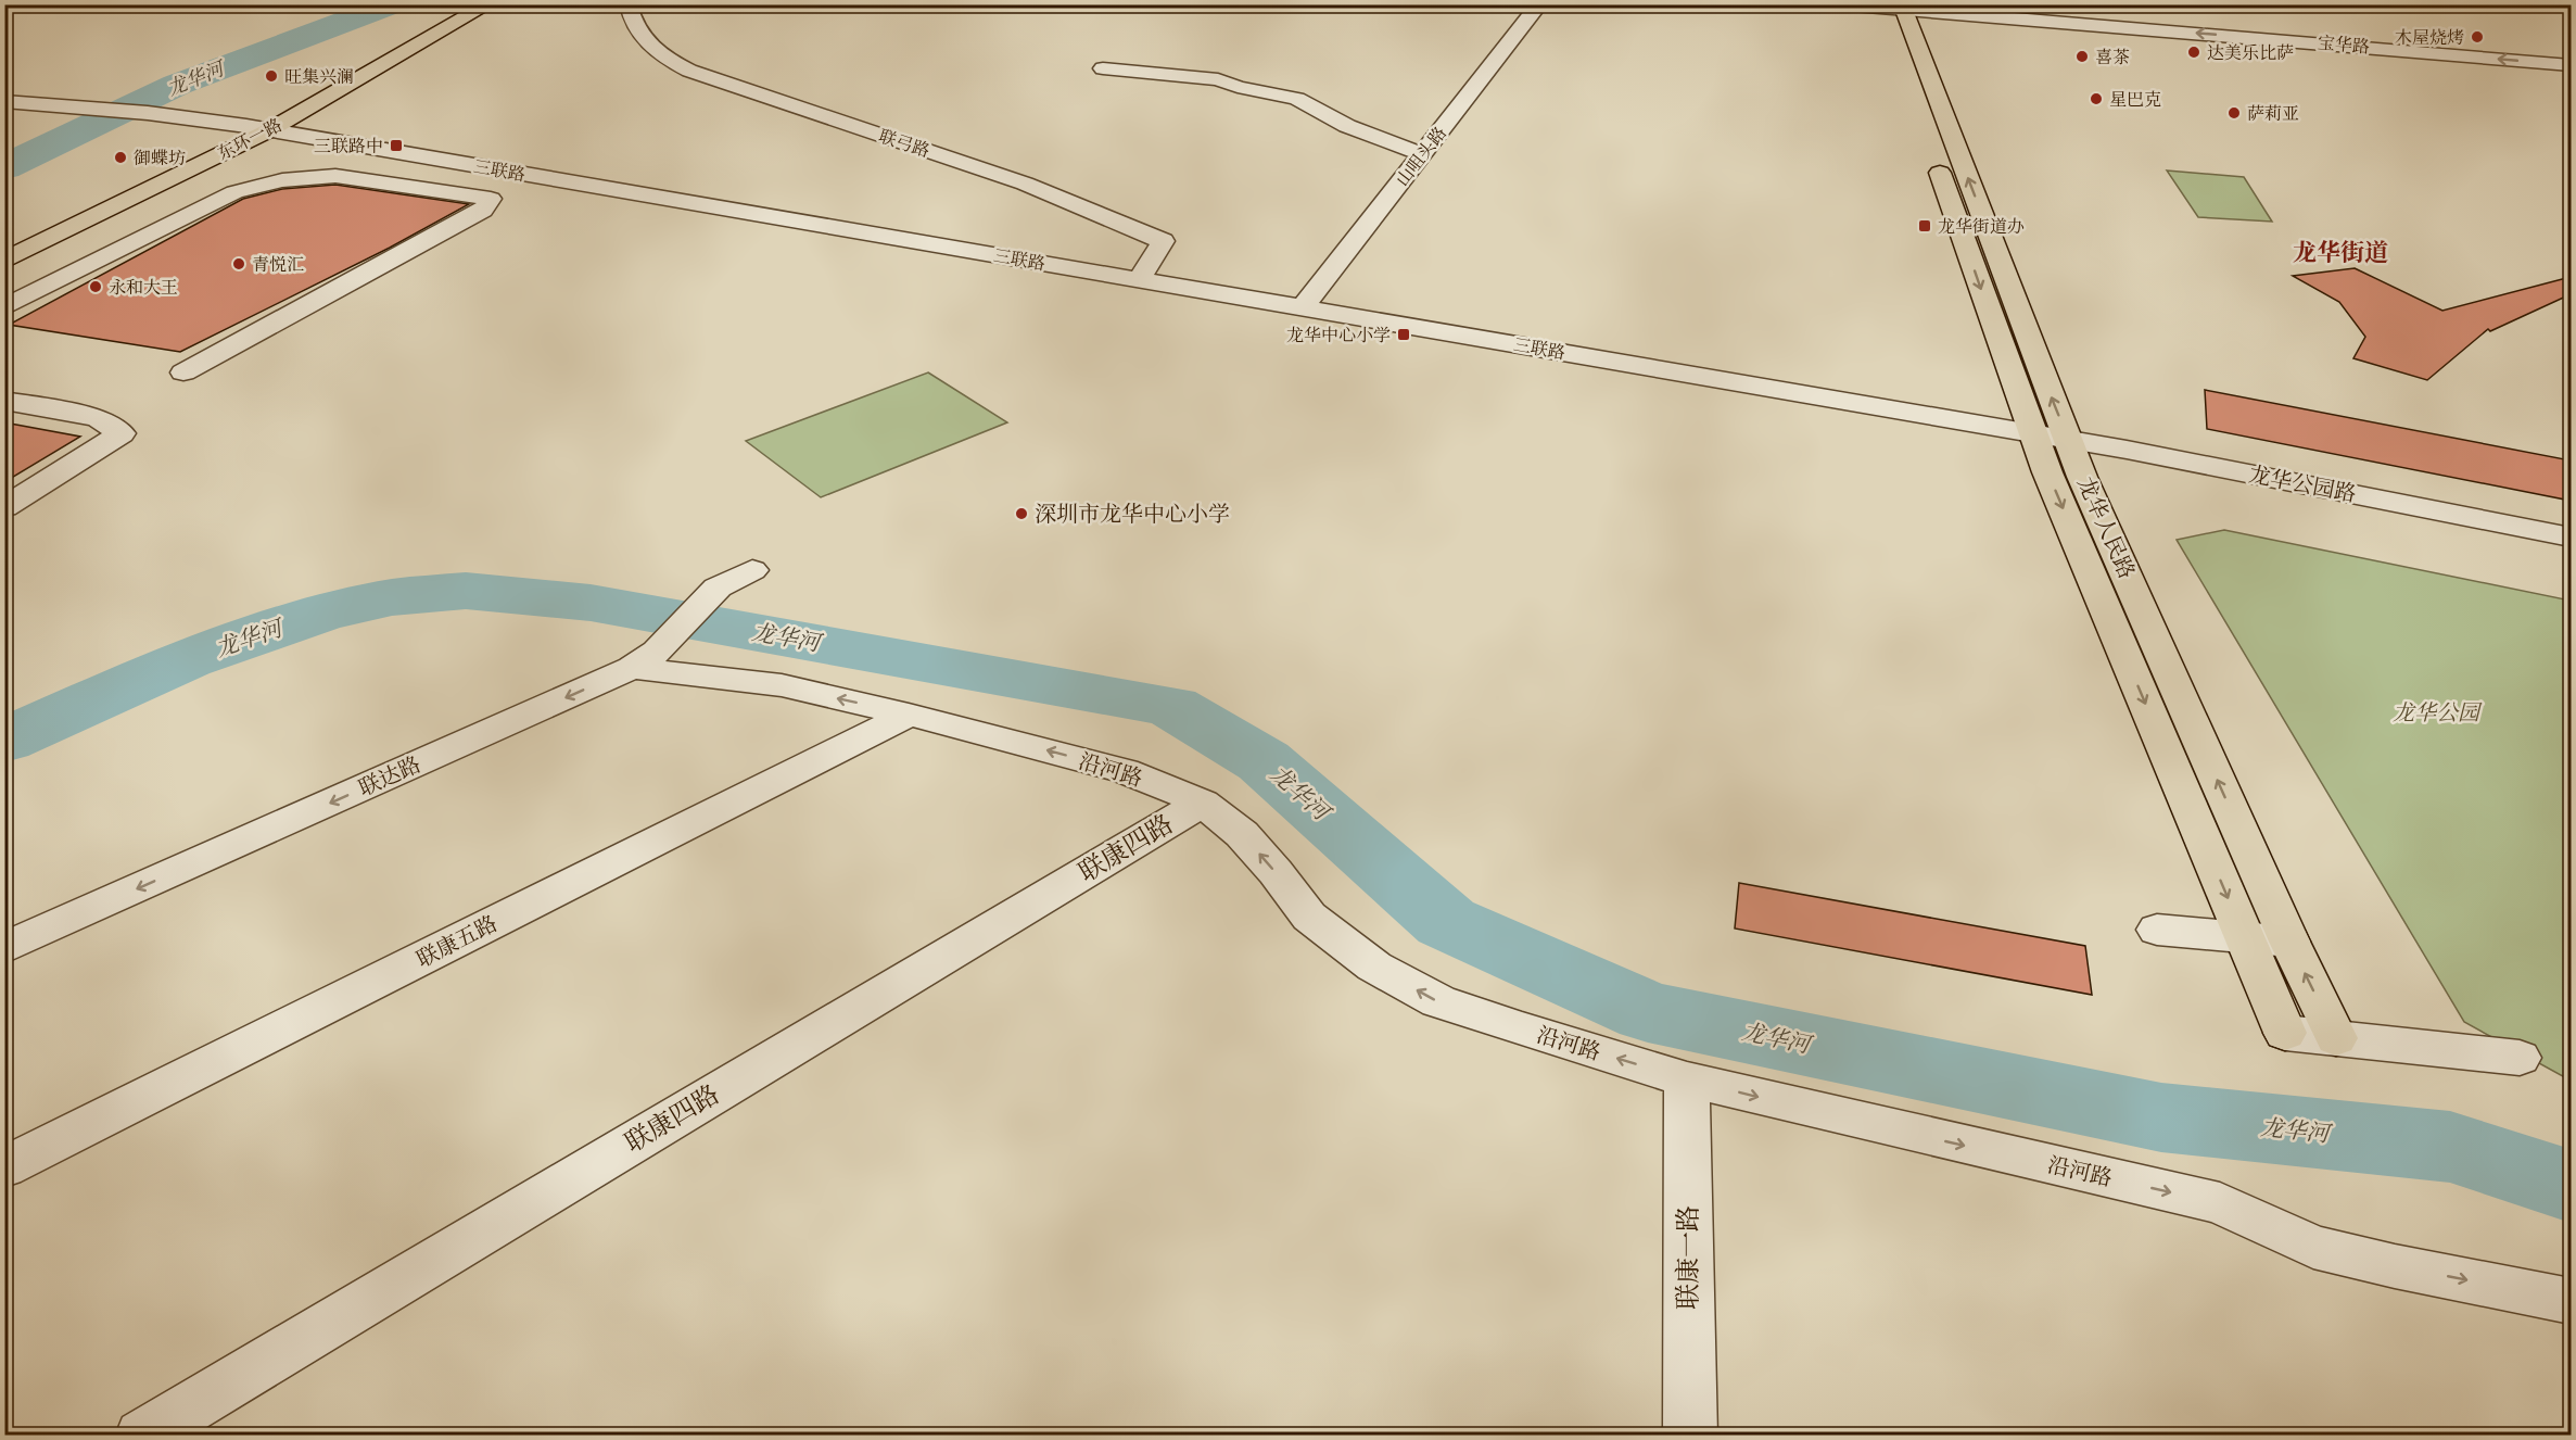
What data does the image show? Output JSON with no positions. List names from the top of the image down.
{
  "streets": {
    "main road": ["东环一路", "龙华人民路"],
    "street": [
      "宝华路",
      "联弓路",
      "山咀头路",
      "三联路",
      "龙华公园路",
      "沿河路",
      "联达路",
      "联康四路",
      "联康五路",
      "联康一路"
    ]
  },
  "crossings": [
    ["宝华路", "龙华人民路"],
    ["东环一路", "三联路"],
    ["联弓路", "三联路"],
    ["山咀头路", "三联路"],
    ["三联路", "龙华公园路"],
    ["三联路", "龙华人民路"],
    ["龙华公园路", "龙华人民路"],
    ["沿河路", "联达路"],
    ["沿河路", "联康四路"],
    ["沿河路", "联康五路"],
    ["沿河路", "联康一路"]
  ],
  "one_way": ["宝华路", "联达路"],
  "districts": ["龙华街道"],
  "water": ["龙华河"],
  "parks": ["龙华公园"],
  "places": {
    "other": [
      "木屋烧烤",
      "达美乐比萨",
      "喜茶",
      "旺集兴澜",
      "星巴克",
      "萨莉亚",
      "御蝶坊",
      "青悦汇",
      "永和大王",
      "深圳市龙华中心小学"
    ],
    "transit": ["三联路中", "龙华街道办", "龙华中心小学"]
  }
}
